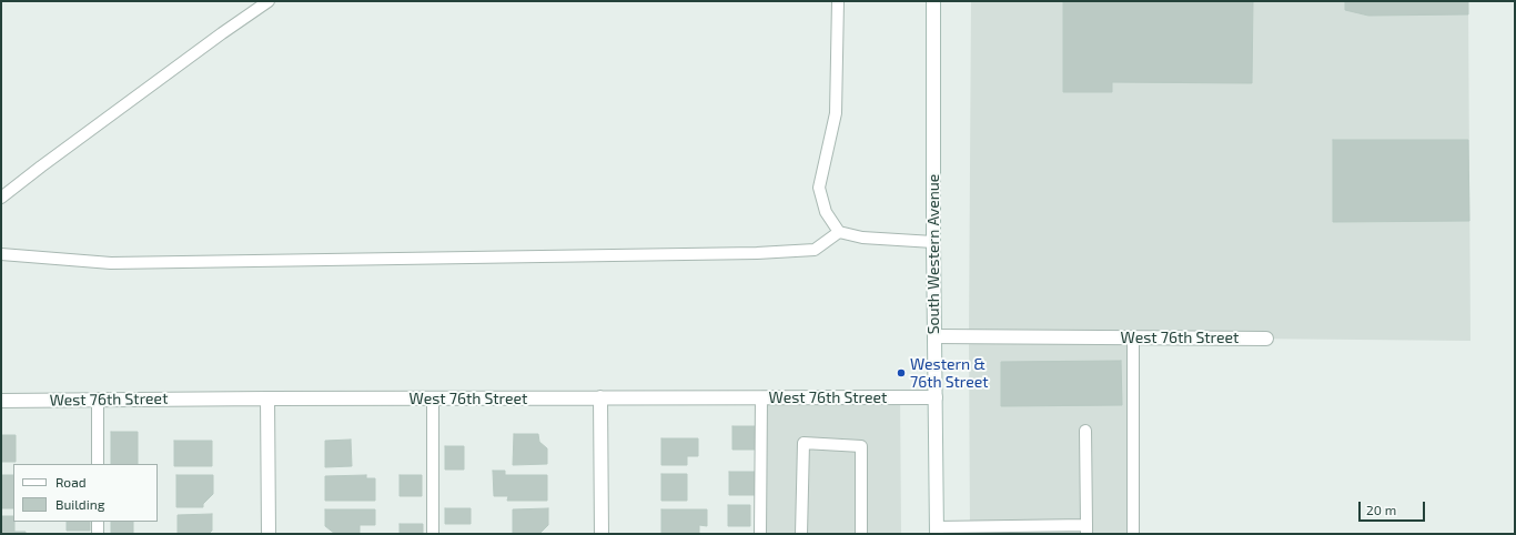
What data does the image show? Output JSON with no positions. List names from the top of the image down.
{
  "streets": {
    "street": ["South Western Avenue", "West 76th Street"]
  },
  "crossings": [
    ["South Western Avenue", "West 76th Street"]
  ],
  "places": ["Western & 76th Street"],
  "legend": ["Road", "Building"],
  "scale_bar": "20 m"
}
